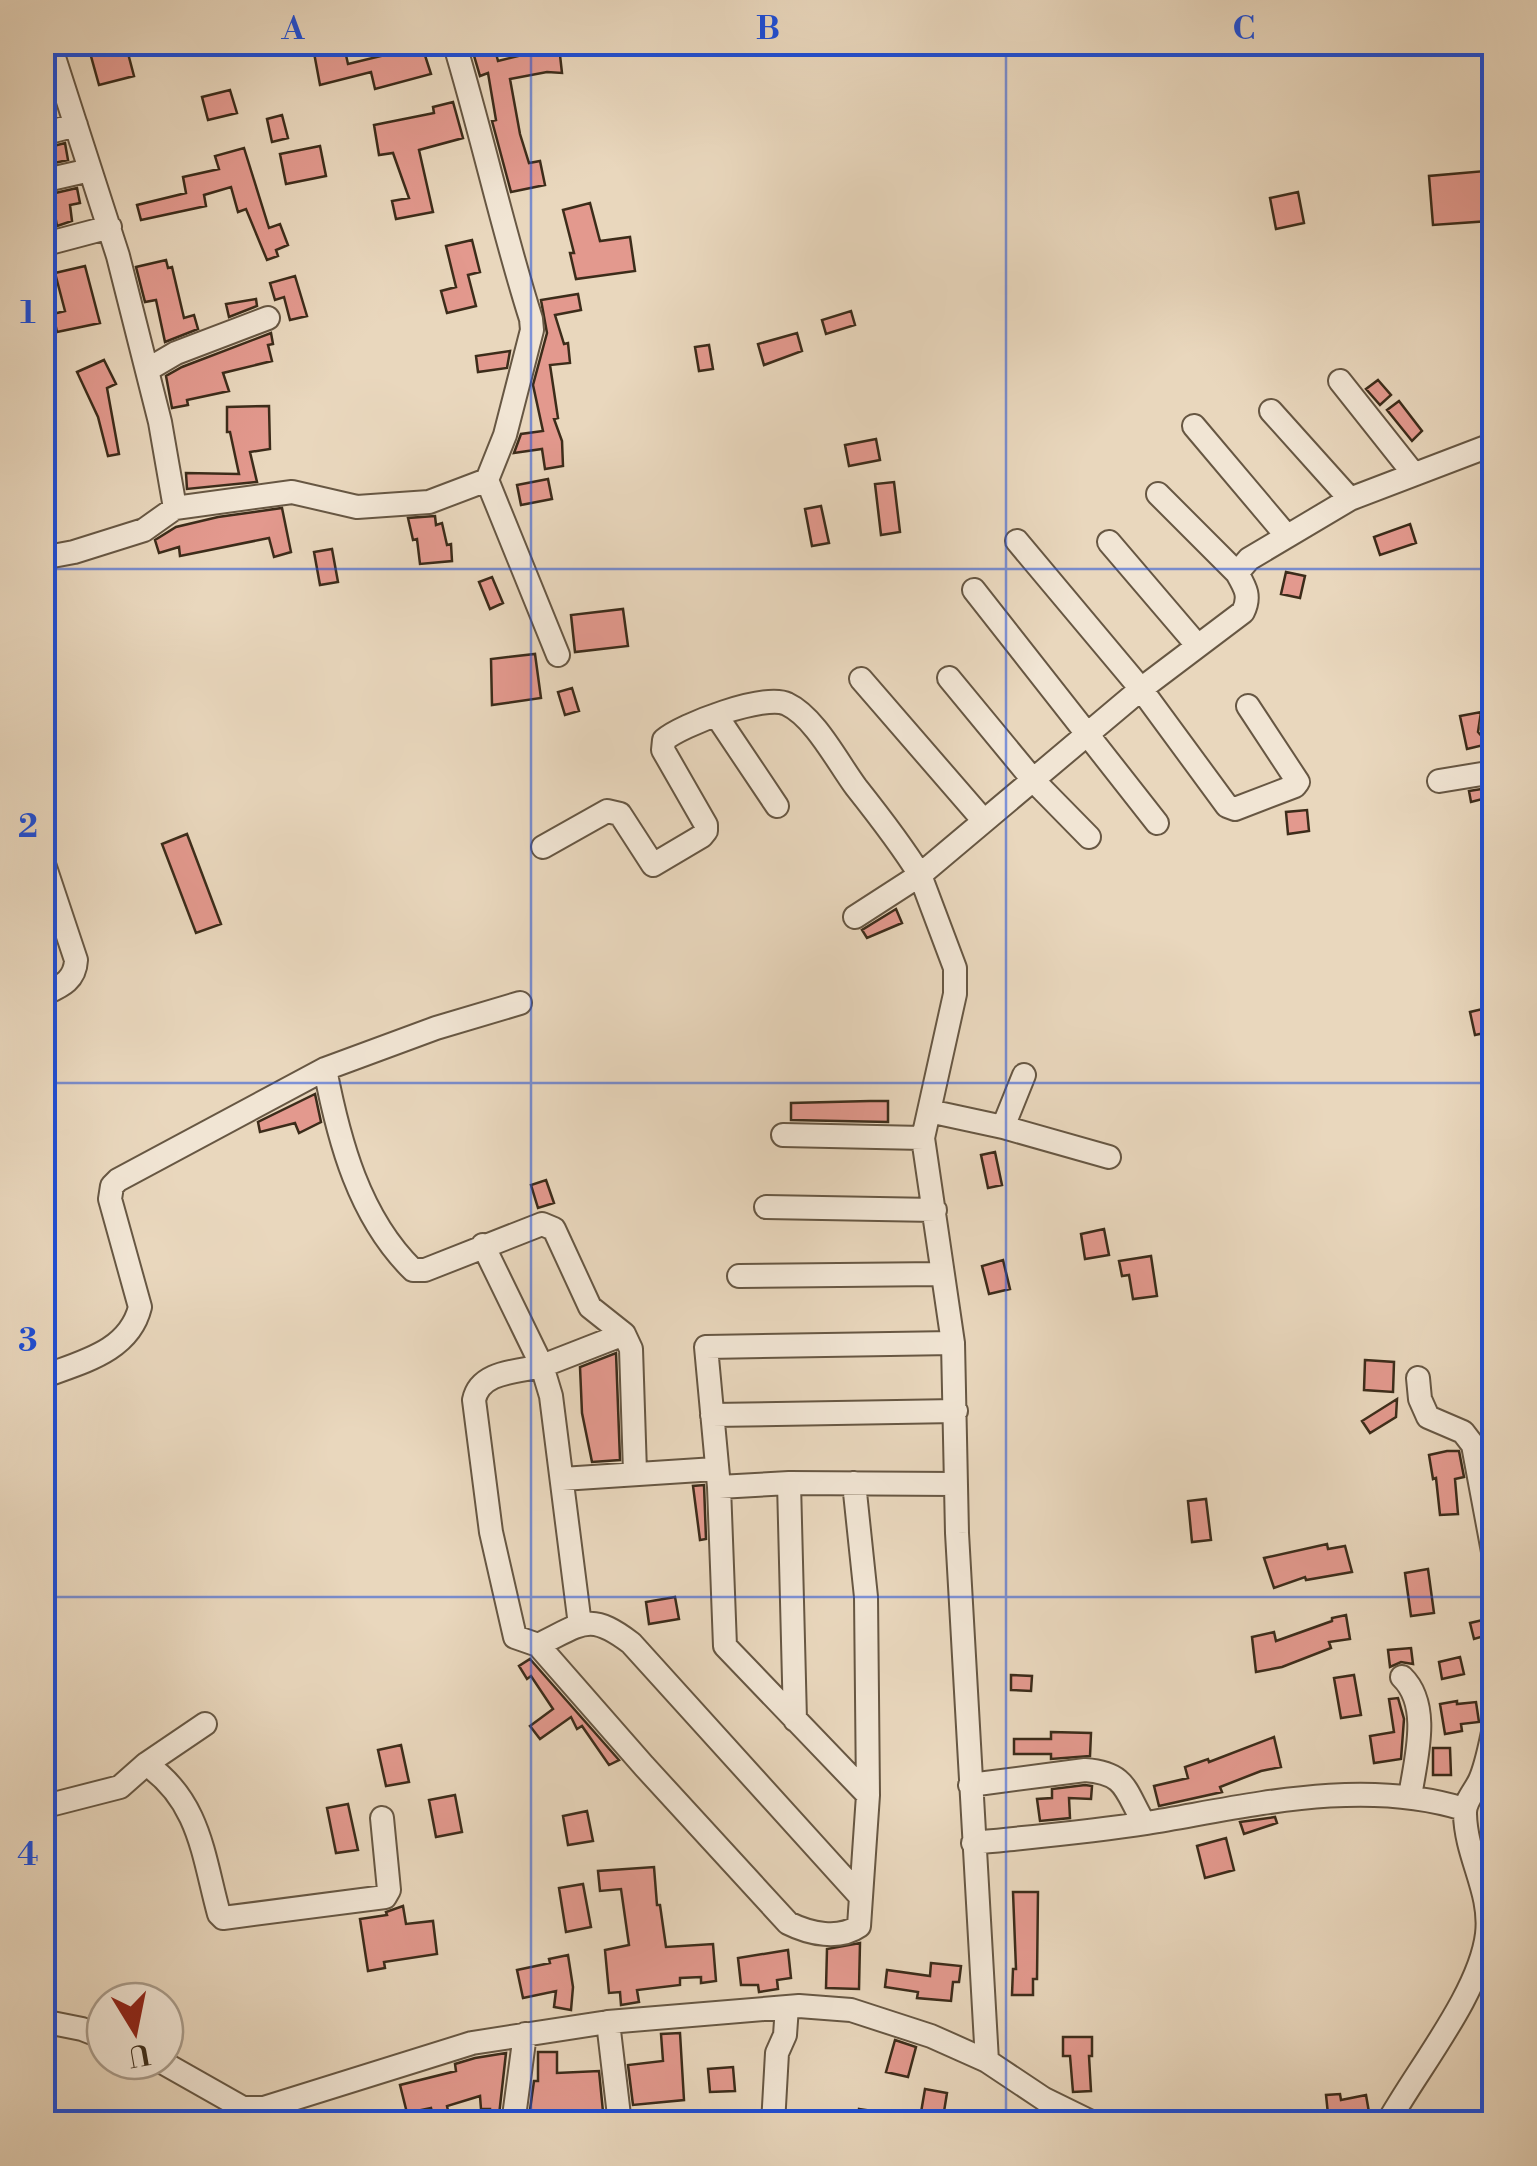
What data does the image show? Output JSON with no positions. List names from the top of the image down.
{
  "north": "bottom",
  "grid": {
    "columns": ["A", "B", "C"],
    "rows": [
      "1",
      "2",
      "3",
      "4"
    ]
  }
}
